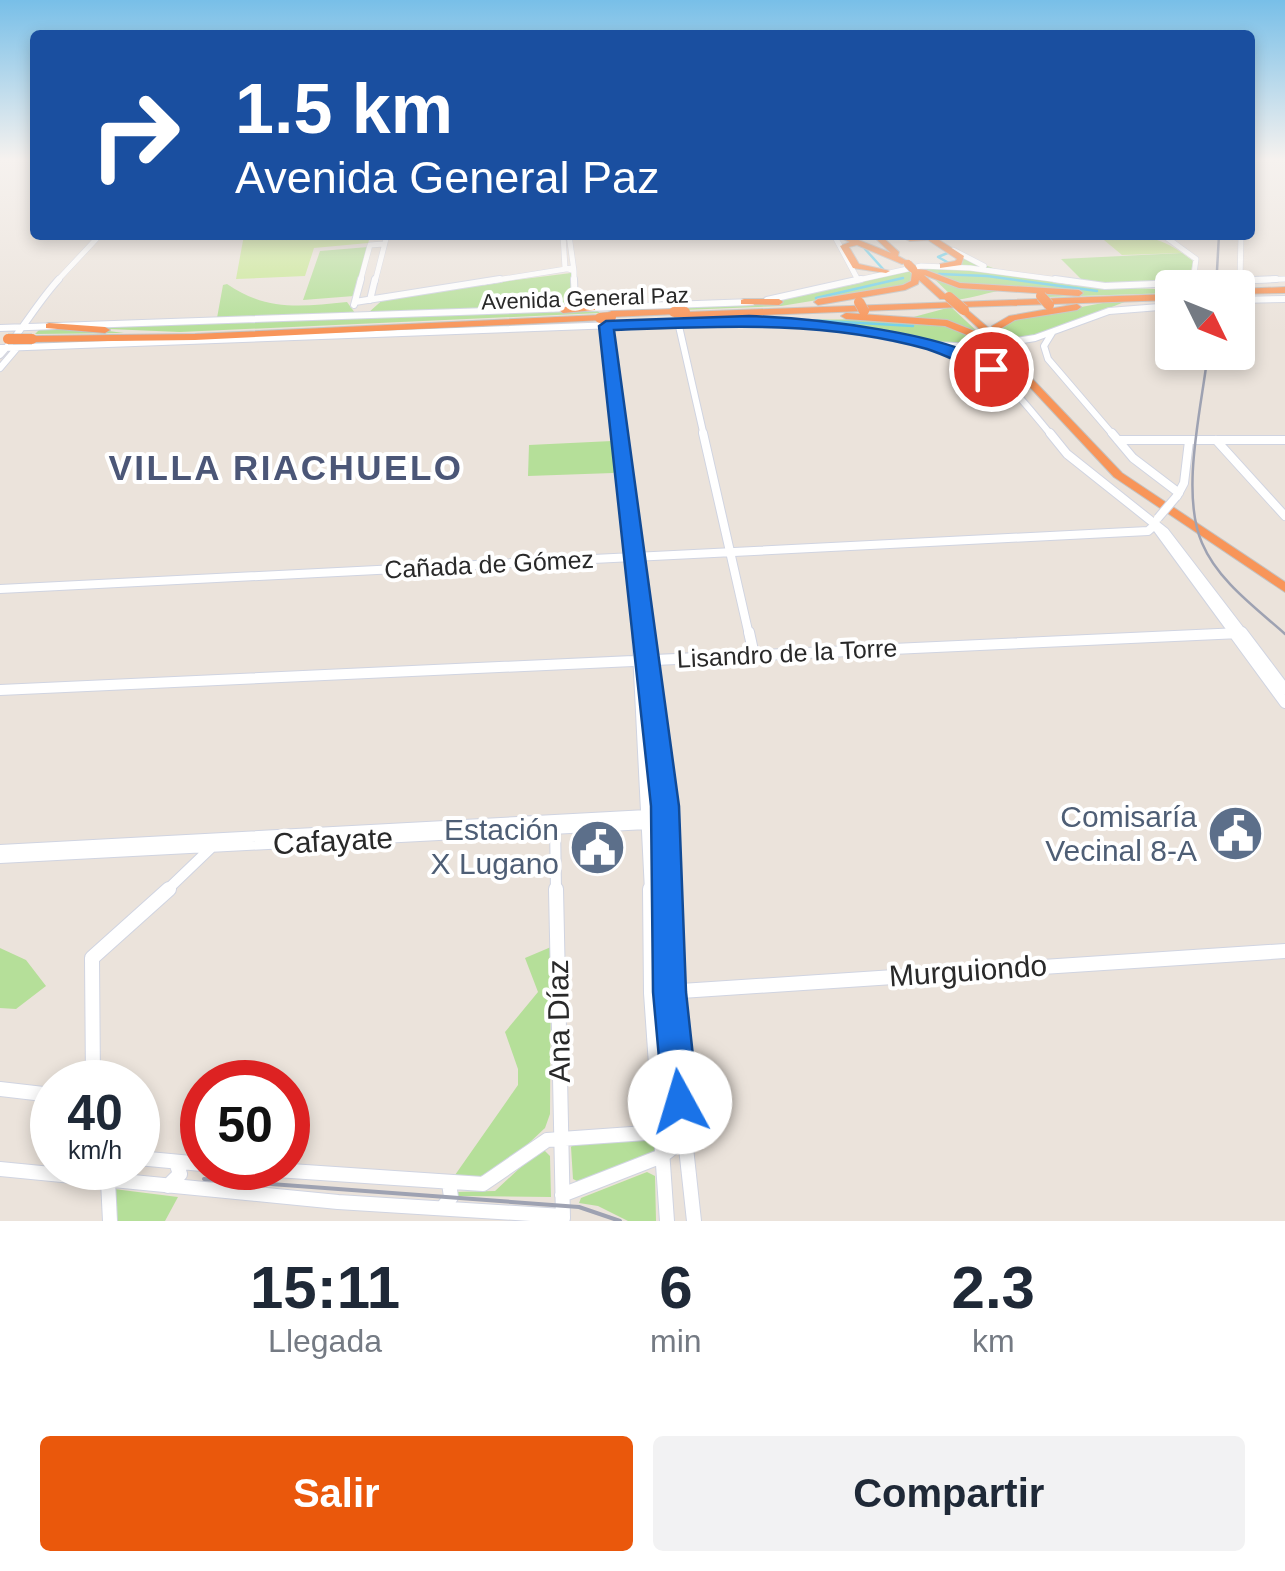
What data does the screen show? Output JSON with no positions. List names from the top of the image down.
{
  "streets": {
    "highway": ["Avenida General Paz"],
    "street": [
      "Cañada de Gómez",
      "Lisandro de la Torre",
      "Cafayate",
      "Murguiondo",
      "Ana Díaz"
    ]
  },
  "crossings": [
    ["Cafayate", "Ana Díaz"]
  ],
  "districts": ["VILLA RIACHUELO"],
  "places": {
    "public building": ["Comisaría Vecinal 8-A", "Estación X Lugano"]
  },
  "north": "bottom right",
  "page": {
    "turn": ["1.5 km", "Avenida General Paz"],
    "speed": "40 km/h",
    "limit": "50",
    "eta": [
      "15:11",
      "Llegada",
      "6",
      "min",
      "2.3",
      "km"
    ],
    "buttons": ["Salir", "Compartir"]
  }
}
